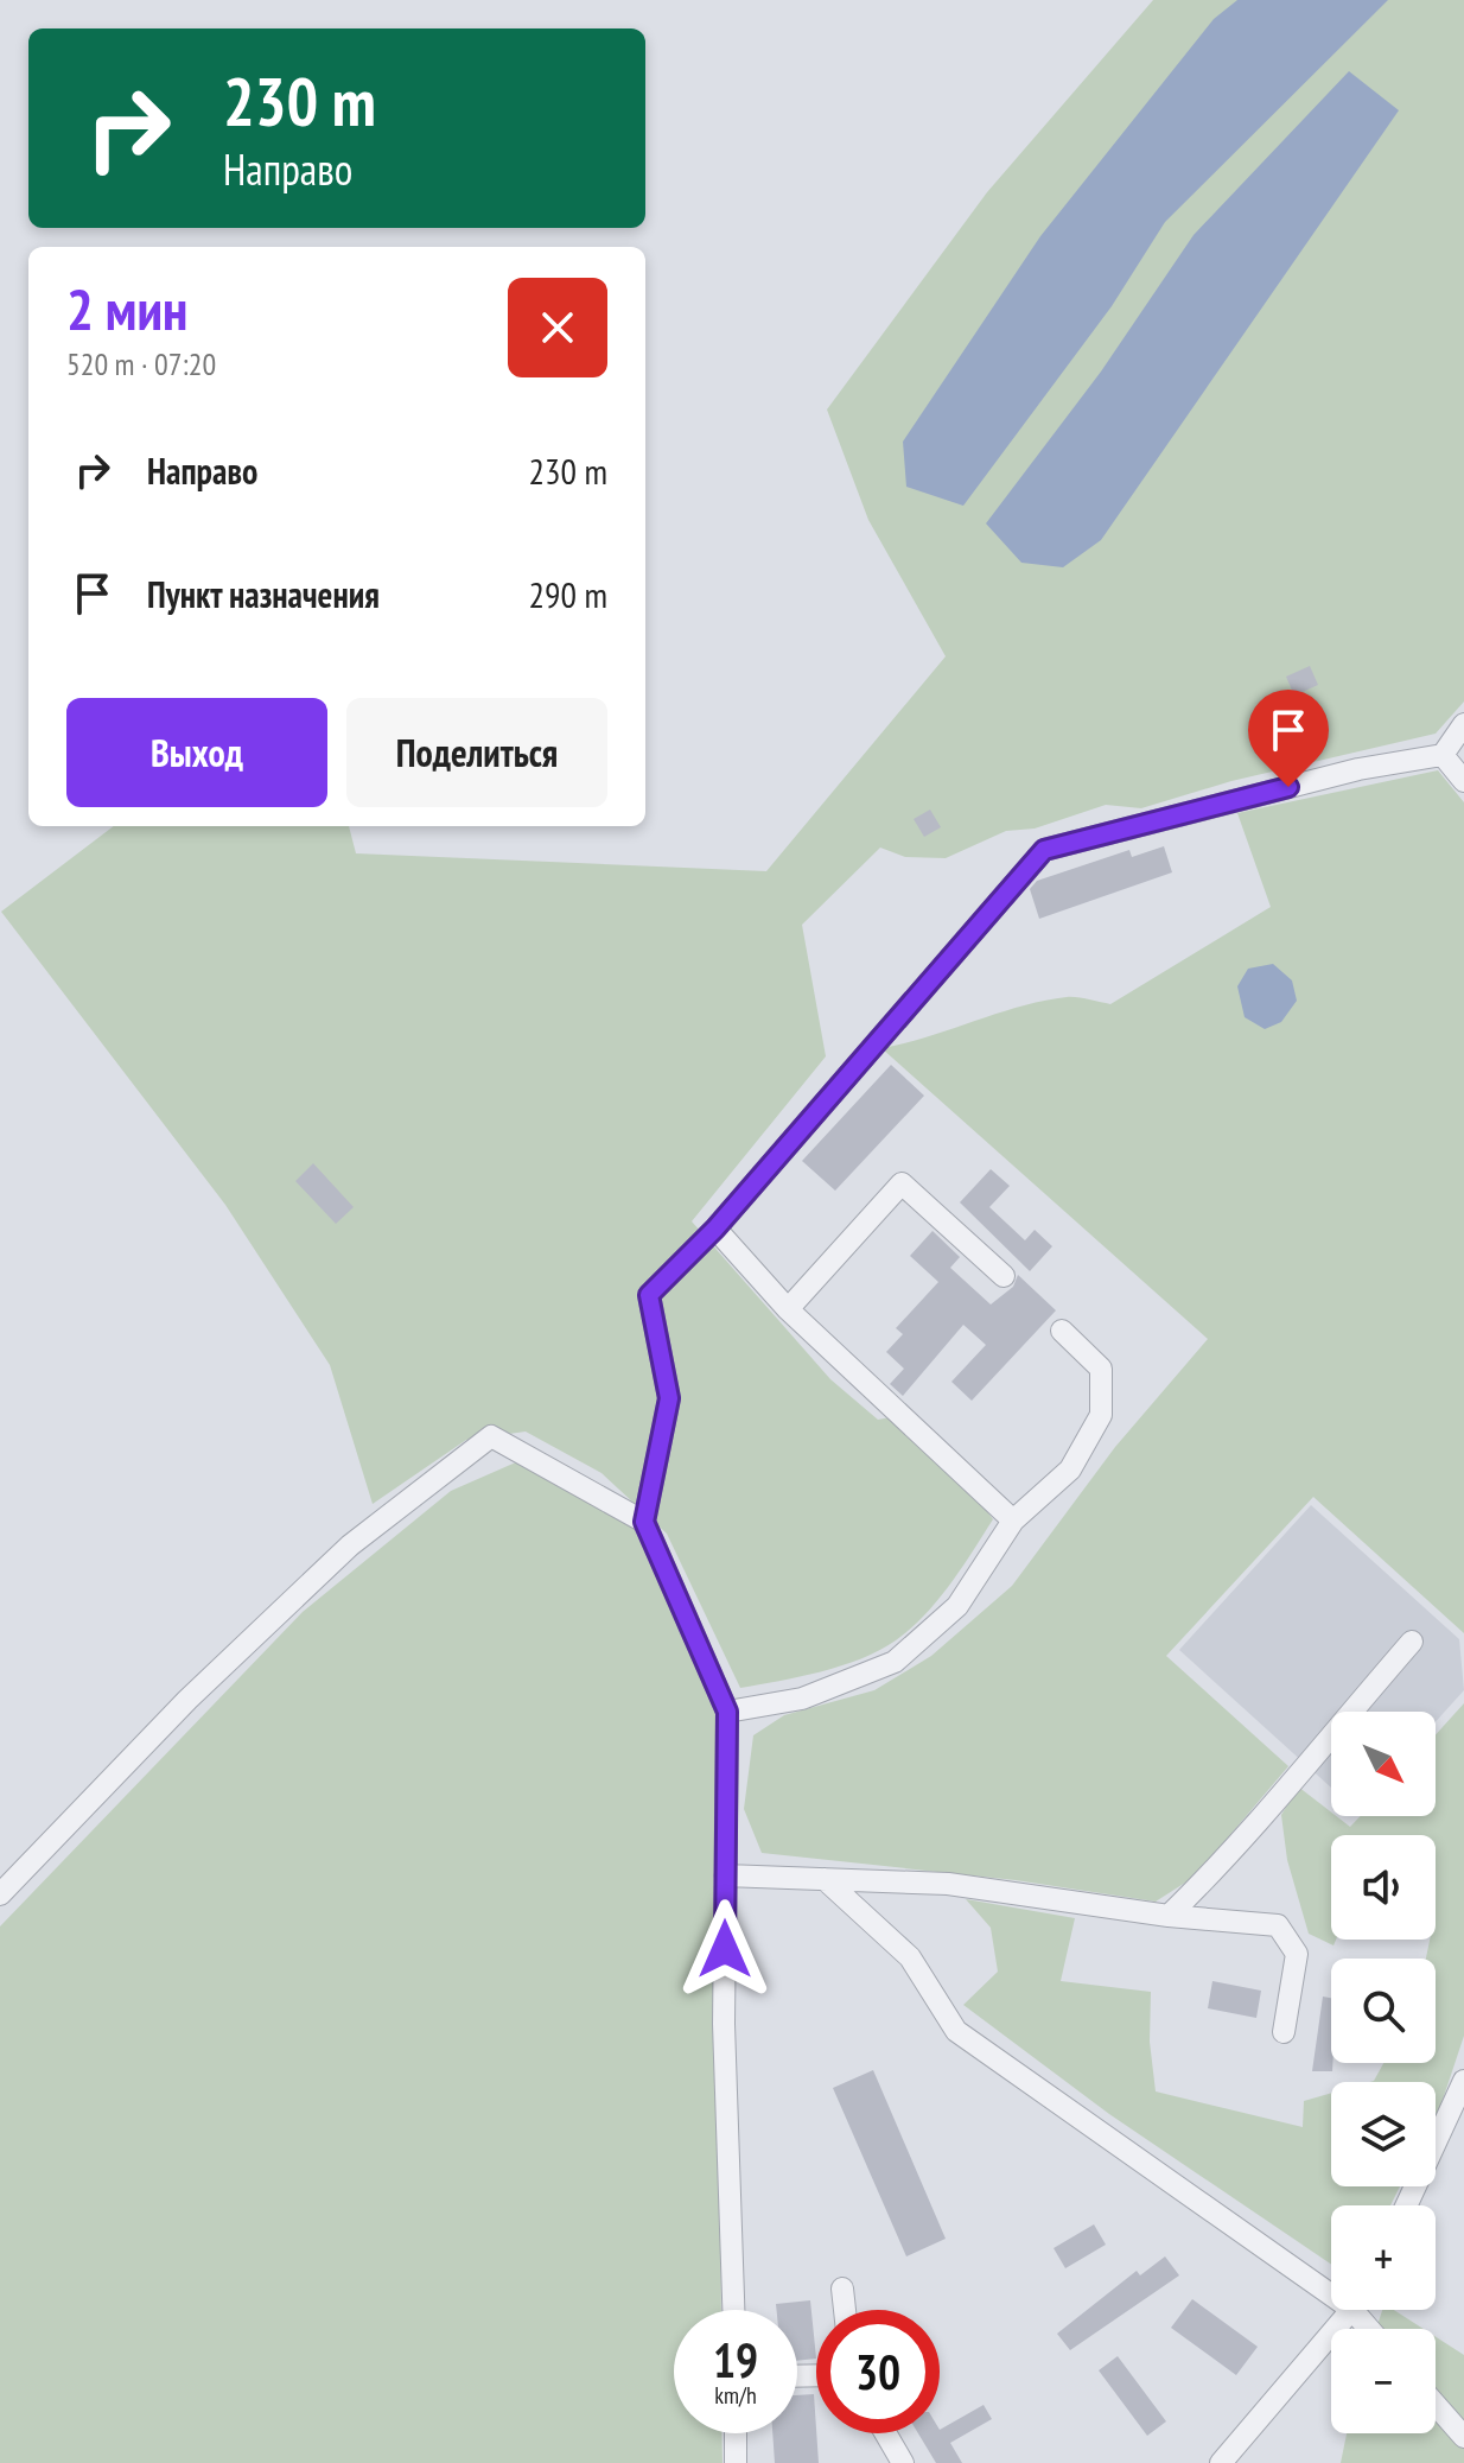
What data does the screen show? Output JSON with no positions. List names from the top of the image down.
{
  "north": "bottom right",
  "page": {
    "turn": ["230 m", "Направо"],
    "heading": ["2 мин", "520 m · 07:20"],
    "list": [
      {
        "name": "Направо",
        "value": "230 m"
      },
      {
        "name": "Пункт назначения",
        "value": "290 m"
      }
    ],
    "buttons": ["Выход", "Поделиться"],
    "map_buttons": ["+", "−"],
    "speed": "19 km/h",
    "limit": "30"
  }
}
